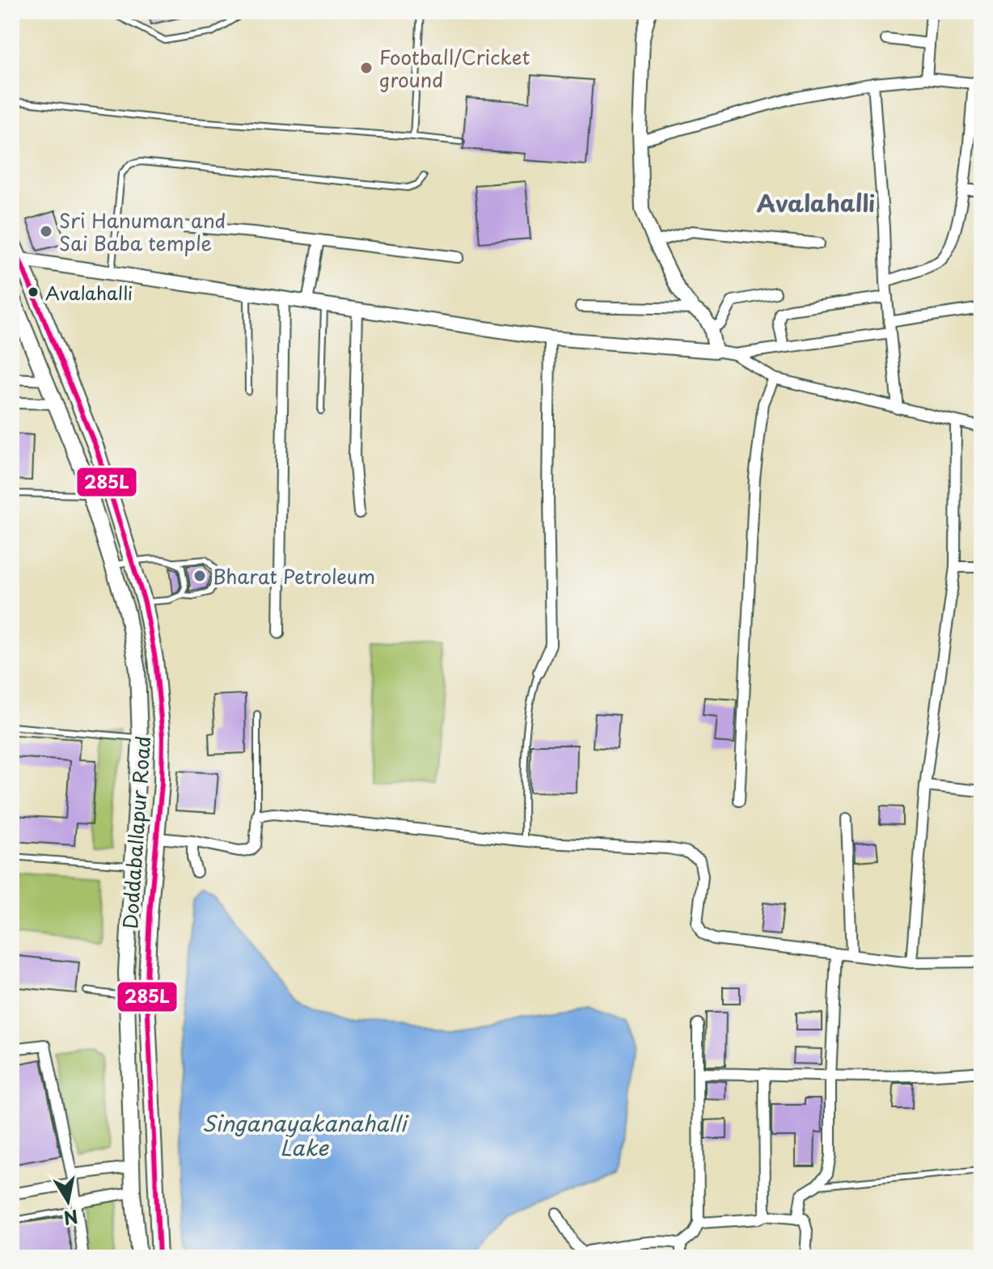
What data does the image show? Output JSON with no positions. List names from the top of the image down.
{
  "streets": {
    "main road": ["Doddaballapur Road"]
  },
  "districts": ["Avalahalli"],
  "water": ["Singanayakanahalli Lake"],
  "places": [
    "Football/Cricket ground",
    "Sri Hanuman and Sai Baba temple",
    "Avalahalli",
    "Bharat Petroleum"
  ],
  "lines": ["transit line 285L"],
  "north": "bottom"
}
